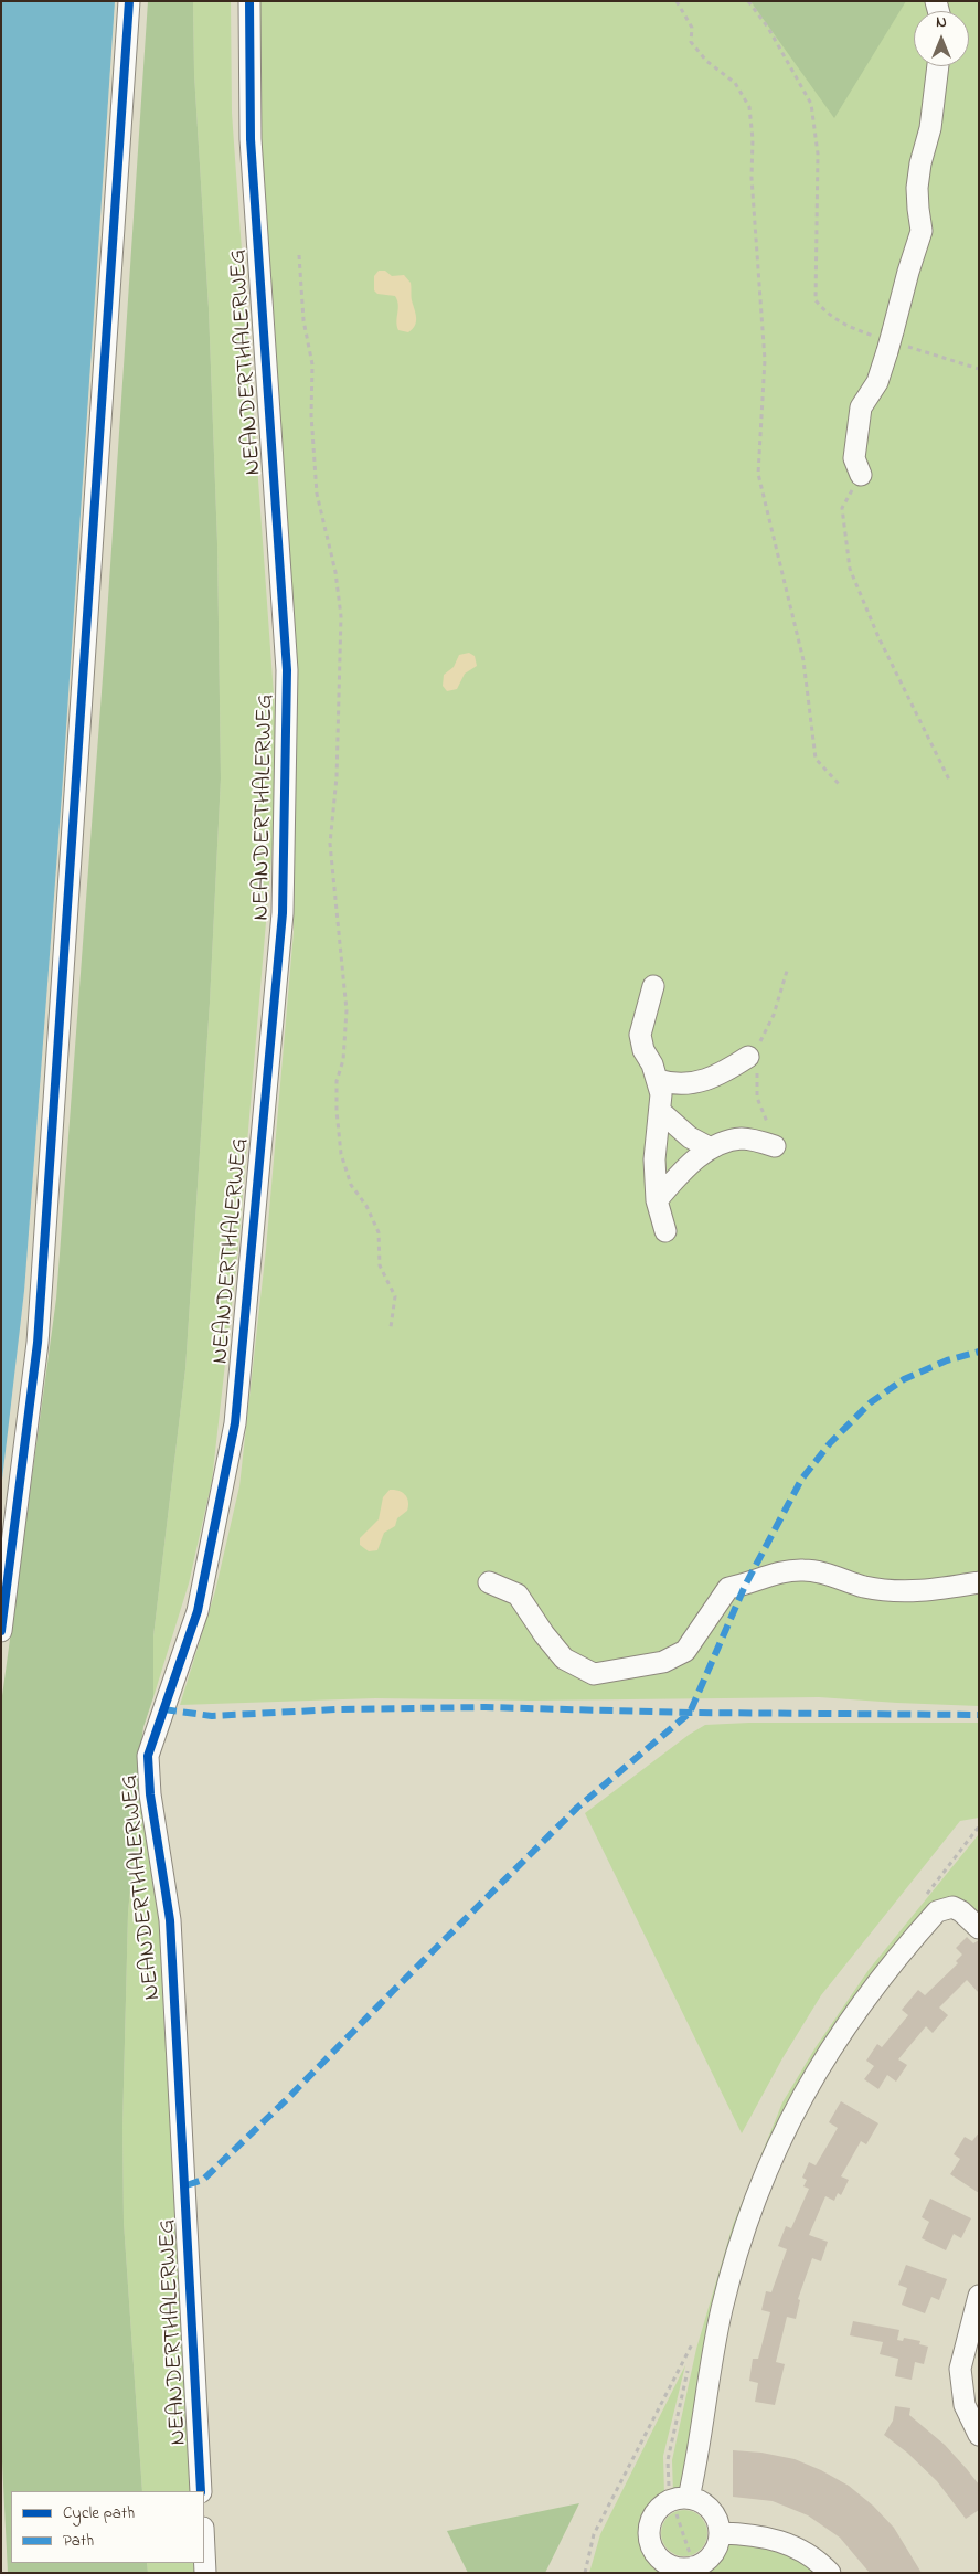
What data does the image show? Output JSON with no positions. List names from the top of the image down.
{
  "streets": {
    "street": ["NEANDERTHALERWEG"]
  },
  "legend": ["Cycle path", "Path"],
  "north": "top"
}
